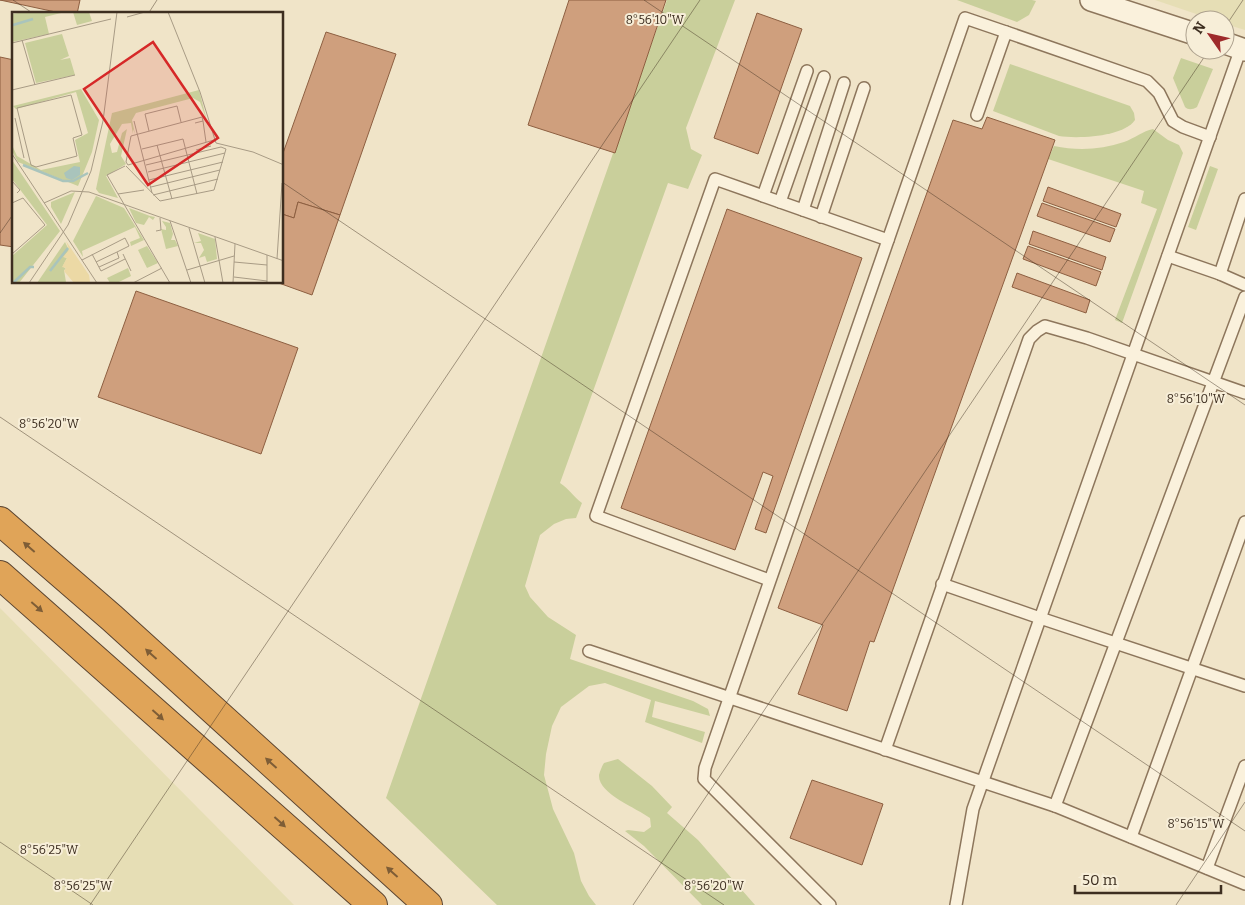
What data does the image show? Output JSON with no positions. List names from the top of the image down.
{
  "scale_bar": "50 m",
  "north": "top left",
  "coordinates": [
    "8°56'10\"W",
    "8°56'20\"W",
    "8°56'15\"W",
    "8°56'25\"W"
  ]
}
